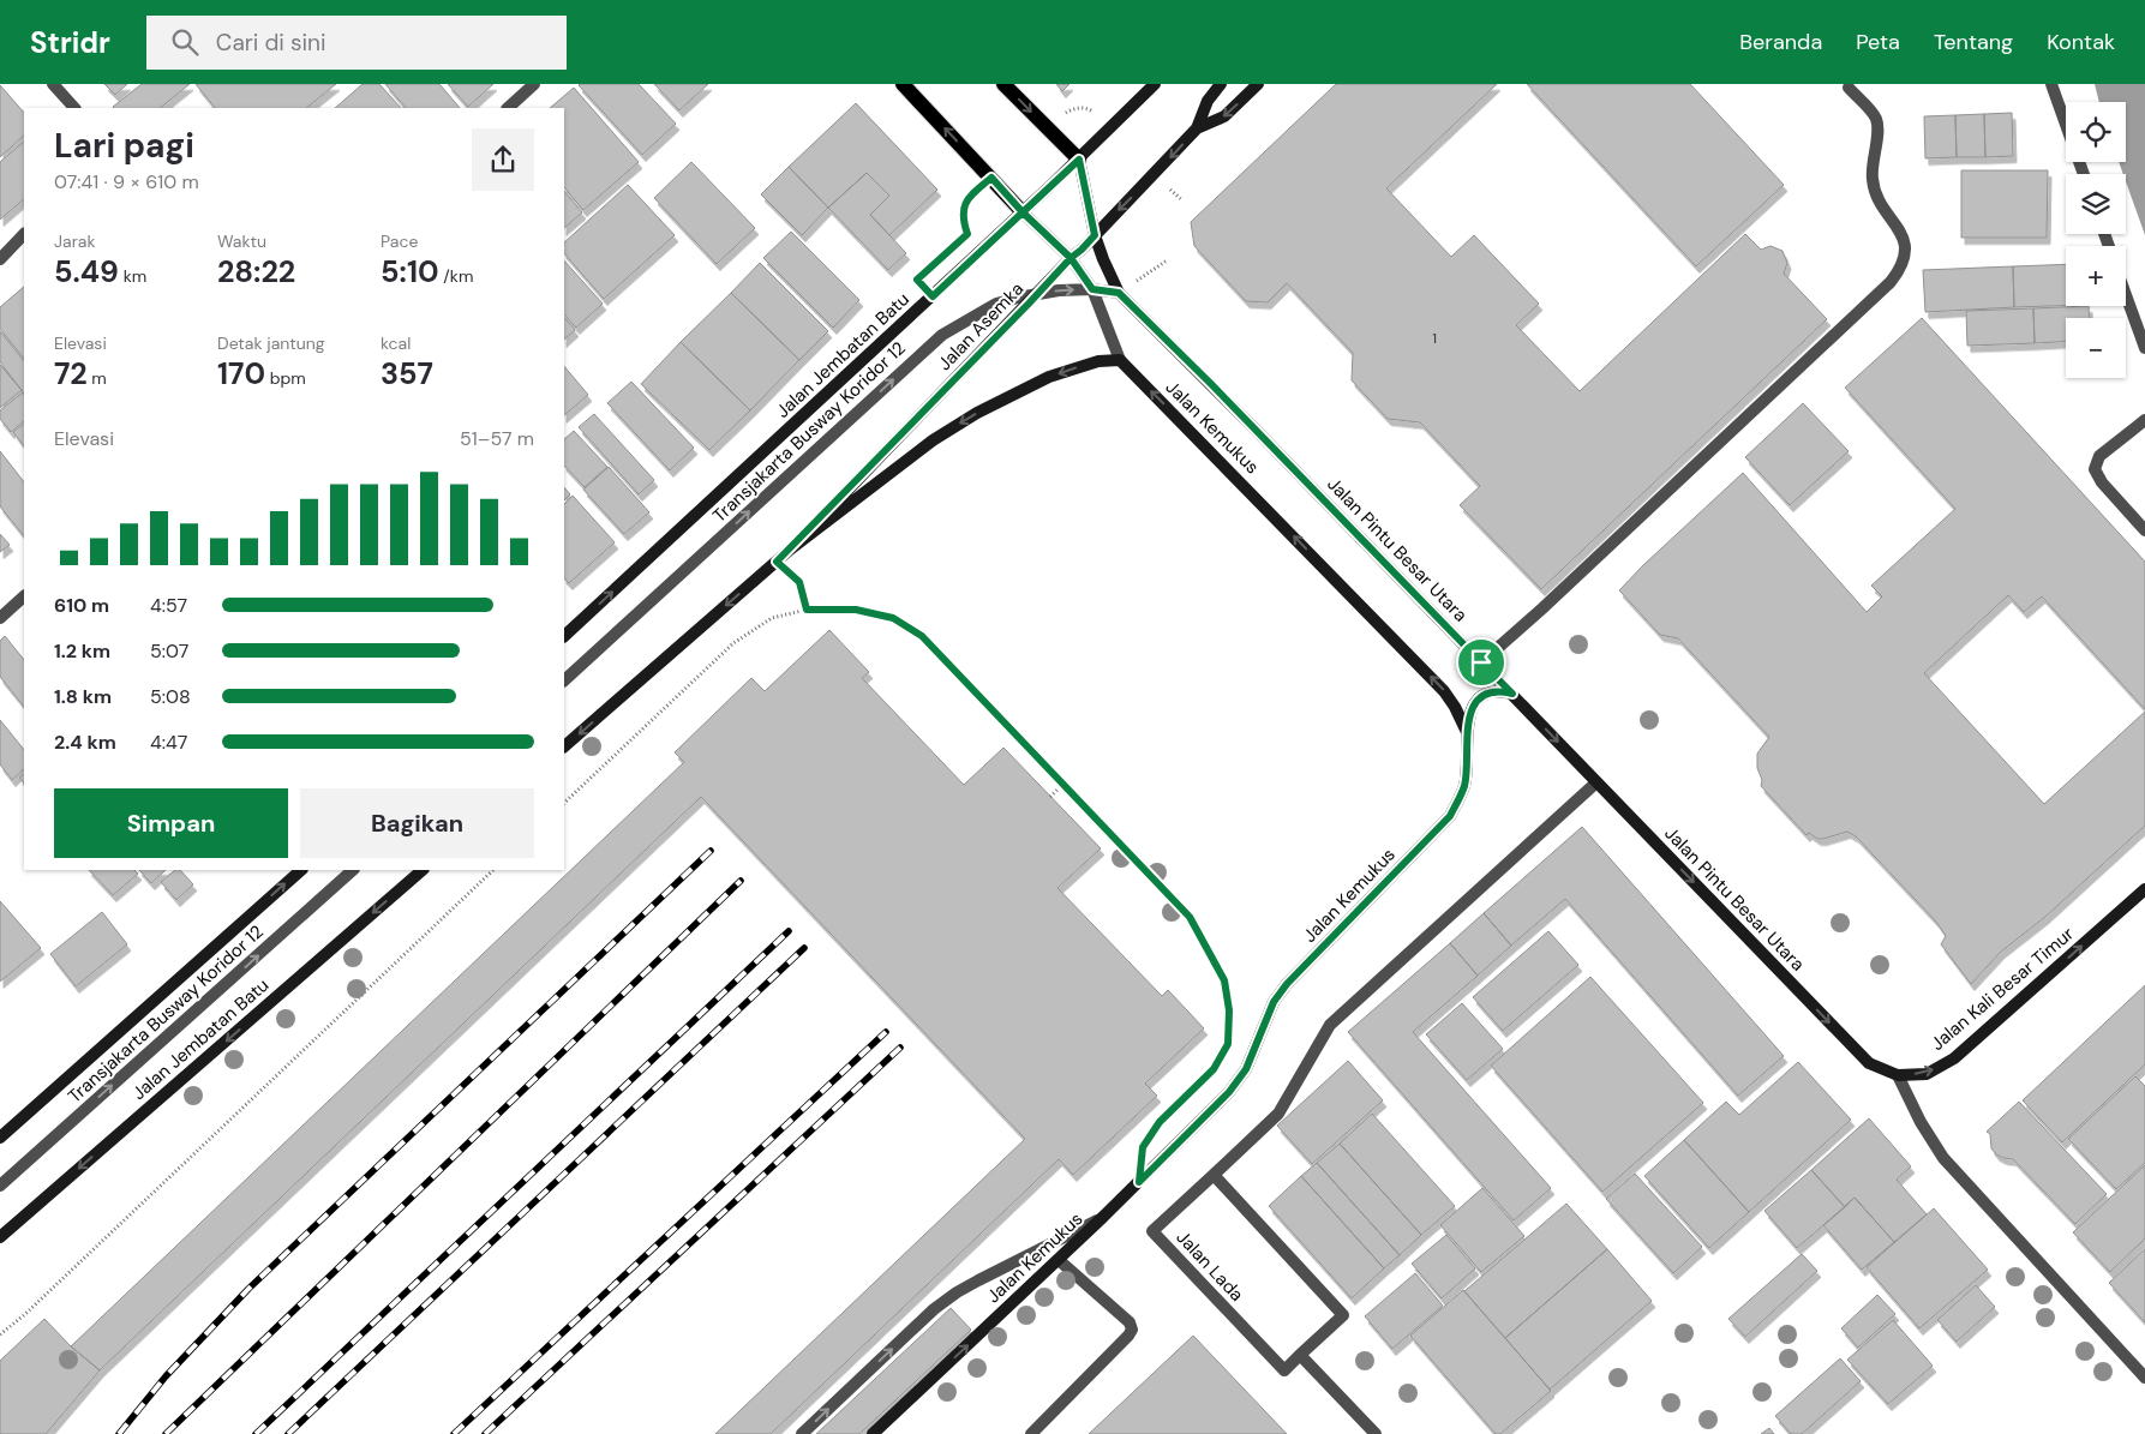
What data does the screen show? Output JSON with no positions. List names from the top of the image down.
{
  "streets": {
    "main road": [
      "Jalan Asemka",
      "Jalan Jembatan Batu",
      "Jalan Kemukus",
      "Jalan Pintu Besar Utara",
      "Jalan Kali Besar Timur"
    ],
    "street": ["Transjakarta Busway Koridor 12", "Jalan Lada"]
  },
  "crossings": [
    ["Jalan Asemka", "Transjakarta Busway Koridor 12"],
    ["Jalan Asemka", "Jalan Pintu Besar Utara"],
    ["Jalan Jembatan Batu", "Jalan Pintu Besar Utara"],
    ["Transjakarta Busway Koridor 12", "Jalan Pintu Besar Utara"],
    ["Jalan Pintu Besar Utara", "Jalan Kali Besar Timur"],
    ["Jalan Pintu Besar Utara", "Jalan Lada"]
  ],
  "one_way": ["Transjakarta Busway Koridor 12", "Jalan Pintu Besar Utara", "Jalan Kali Besar Timur"],
  "house_numbers": ["1"],
  "page": {
    "header": "Stridr",
    "search": "Cari di sini",
    "nav": [
      "Beranda",
      "Peta",
      "Tentang",
      "Kontak"
    ],
    "map_buttons": ["+", "−"],
    "heading": ["Lari pagi", "07:41 · 9 × 610 m"],
    "stats": [
      ["Jarak", "5.49 km"],
      ["Waktu", "28:22"],
      ["Pace", "5:10 /km"],
      ["Elevasi", "72 m"],
      ["Detak jantung", "170 bpm"],
      ["kcal", "357"]
    ],
    "chart": ["Elevasi", "51–57 m"],
    "list": [
      {
        "name": "610 m",
        "note": "4:57"
      },
      {
        "name": "1.2 km",
        "note": "5:07"
      },
      {
        "name": "1.8 km",
        "note": "5:08"
      },
      {
        "name": "2.4 km",
        "note": "4:47"
      }
    ],
    "buttons": ["Simpan", "Bagikan"]
  }
}
